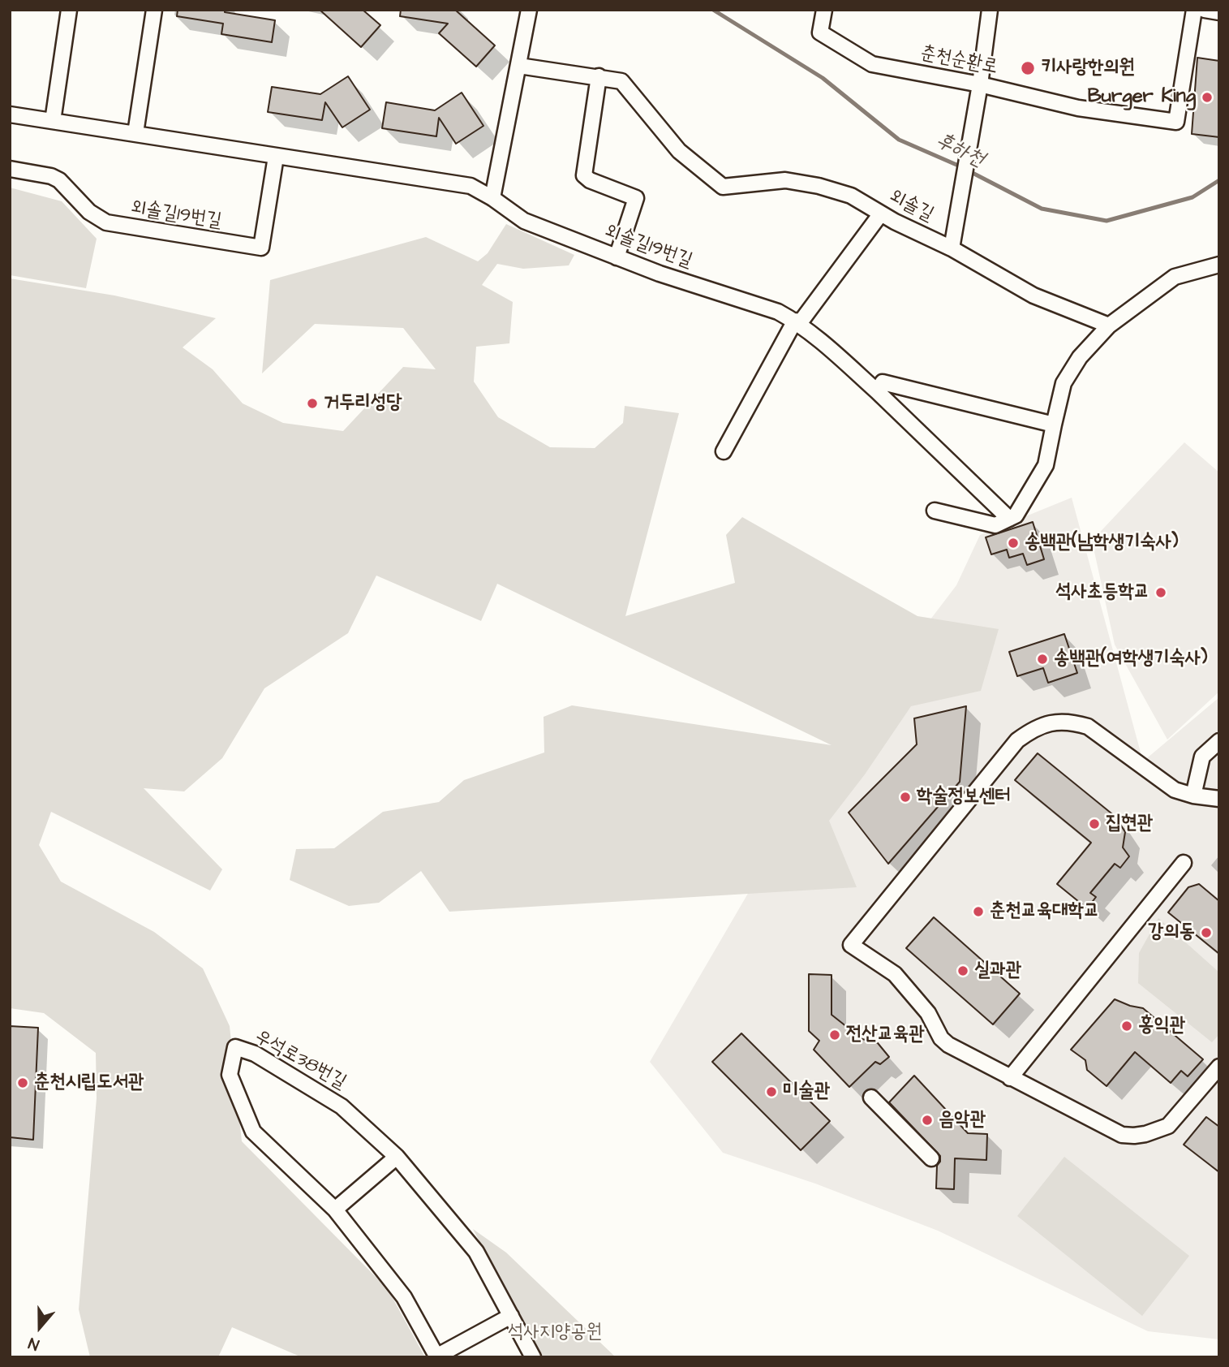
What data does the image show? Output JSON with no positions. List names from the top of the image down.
{
  "streets": {
    "street": [
      "춘천순환로",
      "외솔길",
      "외솔길19번길",
      "우석로38번길"
    ]
  },
  "water": ["후하천"],
  "parks": ["석사지양공원"],
  "places": [
    "키사랑한의원",
    "Burger King",
    "거두리성당",
    "송백관(남학생기숙사)",
    "석사초등학교",
    "송백관(여학생기숙사)",
    "학술정보센터",
    "집현관",
    "춘천교육대학교",
    "강의동",
    "실과관",
    "홍익관",
    "전산교육관",
    "춘천시립도서관",
    "미술관",
    "음악관"
  ],
  "north": "bottom"
}
